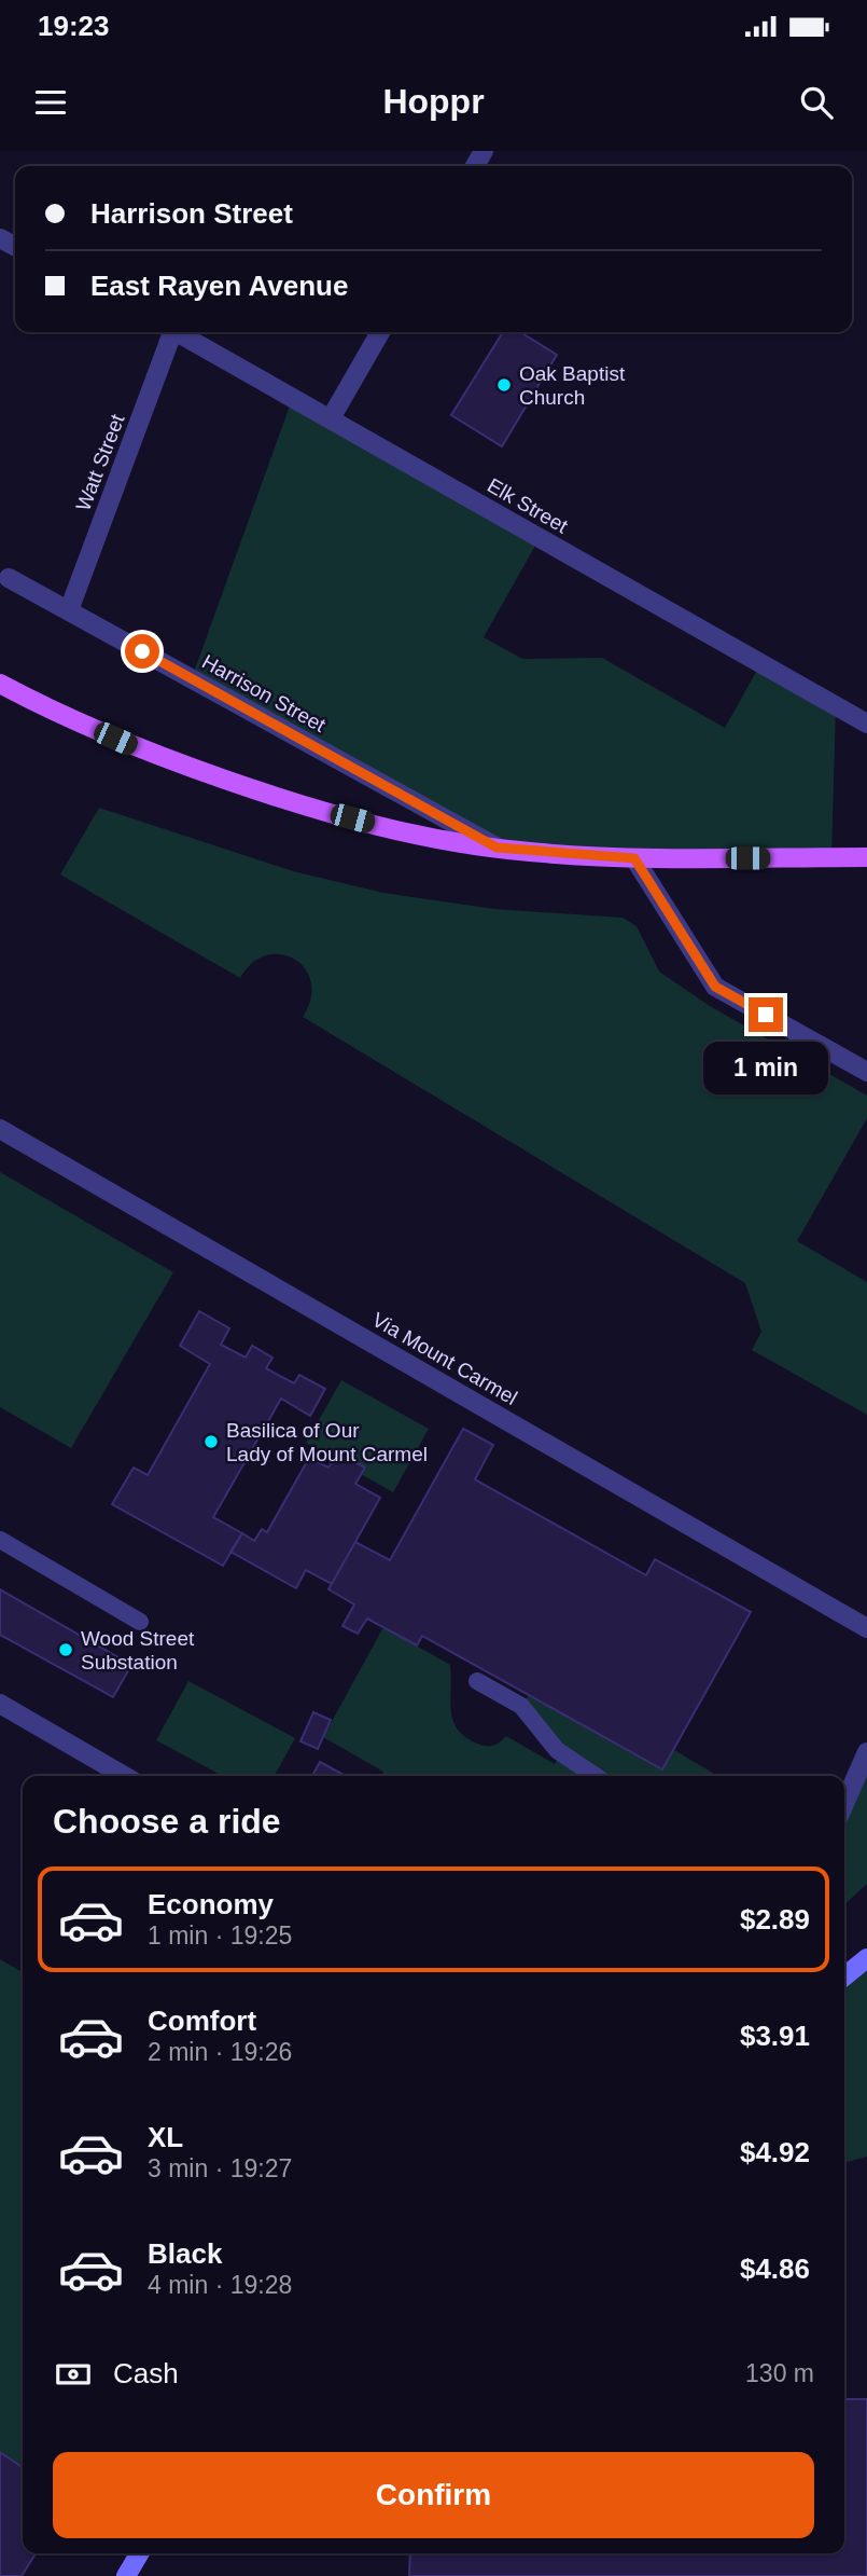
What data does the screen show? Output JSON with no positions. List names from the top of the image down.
{
  "streets": {
    "street": [
      "Watt Street",
      "Elk Street",
      "Harrison Street",
      "Via Mount Carmel"
    ]
  },
  "crossings": [
    ["Watt Street", "Harrison Street"]
  ],
  "places": ["Oak Baptist Church", "Basilica of Our Lady of Mount Carmel", "Wood Street Substation"],
  "page": {
    "status": "19:23",
    "header": "Hoppr",
    "banner": ["Harrison Street", "East Rayen Avenue"],
    "bubble": "1 min",
    "heading": "Choose a ride",
    "list": [
      {
        "name": "Economy",
        "note": "1 min · 19:25",
        "value": "$2.89"
      },
      {
        "name": "Comfort",
        "note": "2 min · 19:26",
        "value": "$3.91"
      },
      {
        "name": "XL",
        "note": "3 min · 19:27",
        "value": "$4.92"
      },
      {
        "name": "Black",
        "note": "4 min · 19:28",
        "value": "$4.86"
      }
    ],
    "pay": ["Cash", "130 m"],
    "buttons": "Confirm"
  }
}
